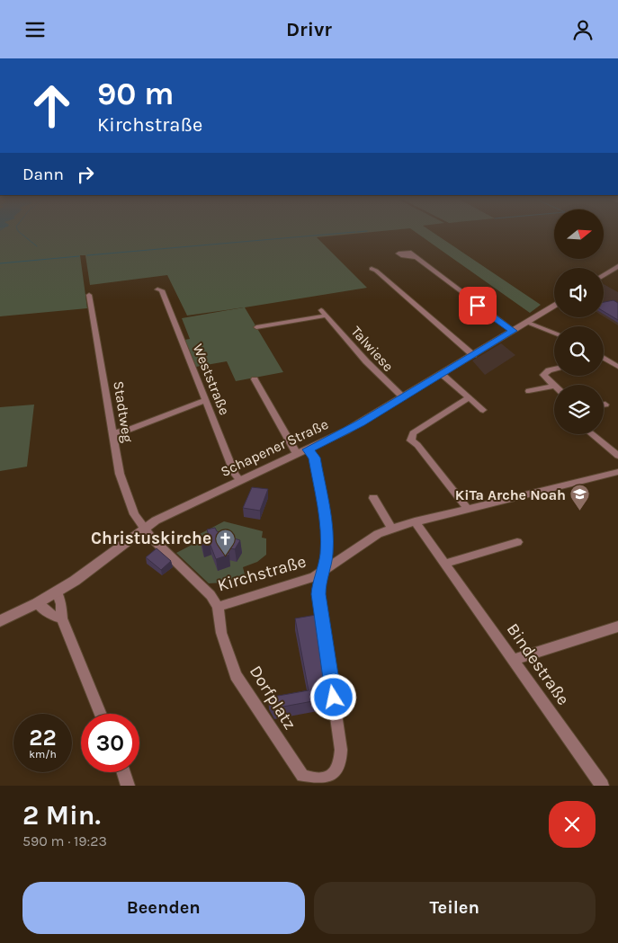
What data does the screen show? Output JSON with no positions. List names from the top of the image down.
{
  "streets": {
    "street": [
      "Talwiese",
      "Weststraße",
      "Stadtweg",
      "Schapener Straße",
      "Kirchstraße",
      "Bindestraße",
      "Dorfplatz"
    ]
  },
  "crossings": [
    ["Talwiese", "Schapener Straße"],
    ["Weststraße", "Schapener Straße"],
    ["Stadtweg", "Schapener Straße"],
    ["Stadtweg", "Kirchstraße"],
    ["Schapener Straße", "Kirchstraße"],
    ["Kirchstraße", "Dorfplatz"]
  ],
  "places": {
    "school or university": ["KiTa Arche Noah"],
    "church": ["Christuskirche"]
  },
  "north": "right",
  "page": {
    "header": "Drivr",
    "turn": ["90 m", "Kirchstraße"],
    "then": "Dann",
    "speed": "22 km/h",
    "limit": "30",
    "heading": ["2 Min.", "590 m · 19:23"],
    "buttons": ["Beenden", "Teilen"]
  }
}
